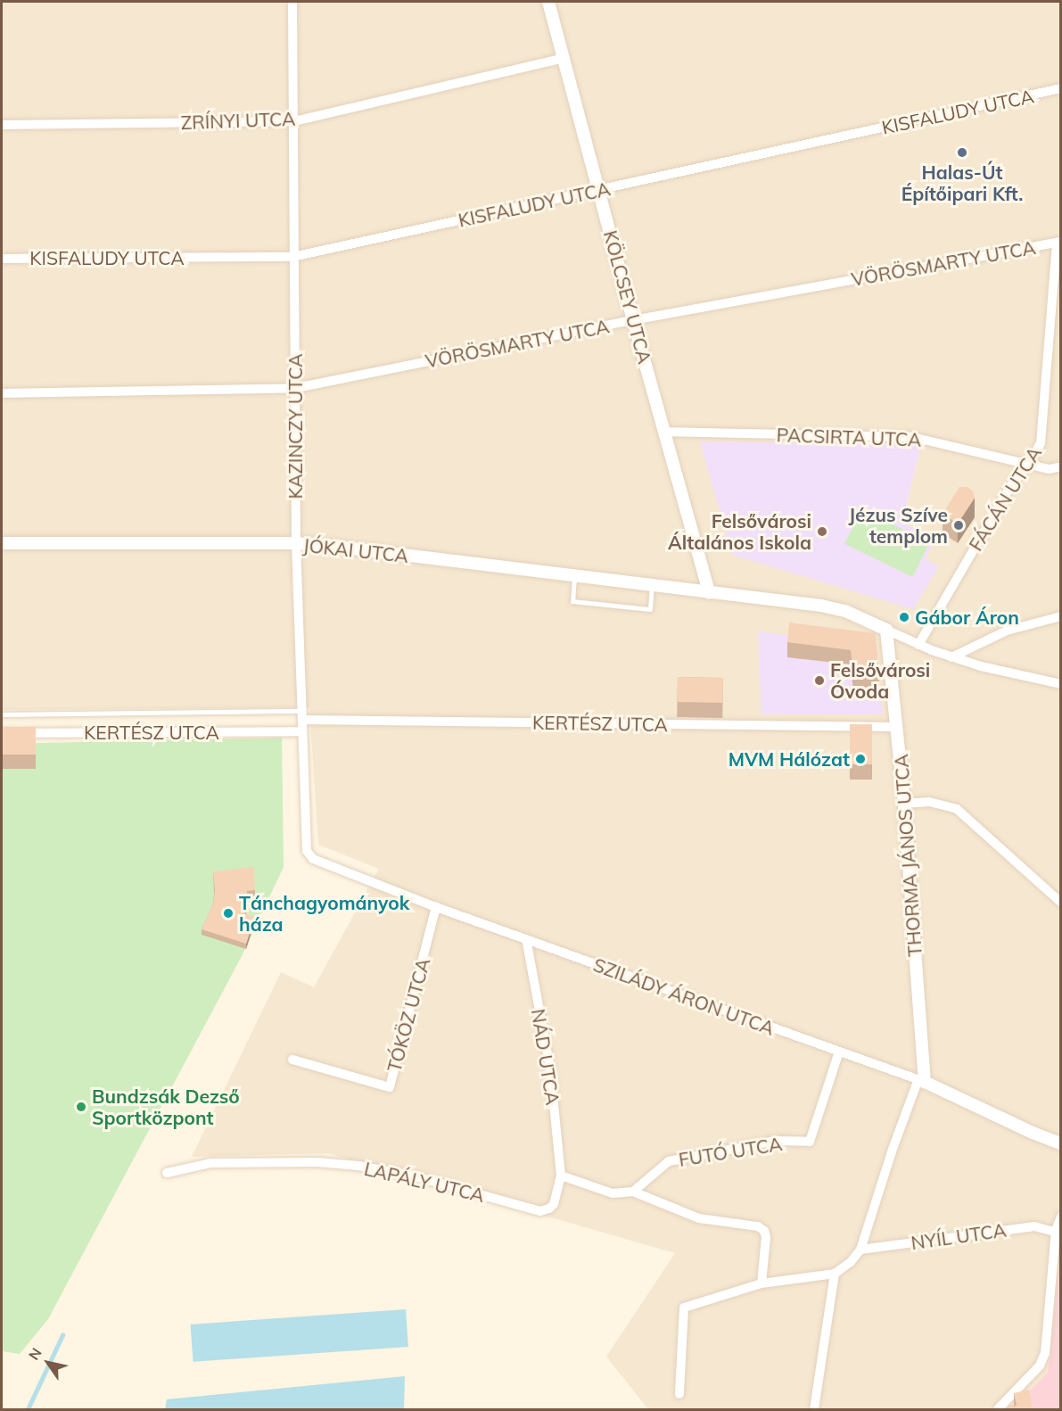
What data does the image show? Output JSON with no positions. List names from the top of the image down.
{
  "streets": {
    "street": [
      "KISFALUDY UTCA",
      "ZRÍNYI UTCA",
      "VÖRÖSMARTY UTCA",
      "KÖLCSEY UTCA",
      "KAZINCZY UTCA",
      "PACSIRTA UTCA",
      "FÁCÁN UTCA",
      "JÓKAI UTCA",
      "KERTÉSZ UTCA",
      "THORMA JÁNOS UTCA",
      "SZILÁDY ÁRON UTCA",
      "TÓKÖZ UTCA",
      "NÁD UTCA",
      "FUTÓ UTCA",
      "LAPÁLY UTCA",
      "NYÍL UTCA"
    ]
  },
  "crossings": [
    ["KISFALUDY UTCA", "KÖLCSEY UTCA"],
    ["KISFALUDY UTCA", "KAZINCZY UTCA"],
    ["ZRÍNYI UTCA", "KÖLCSEY UTCA"],
    ["ZRÍNYI UTCA", "KAZINCZY UTCA"],
    ["VÖRÖSMARTY UTCA", "KÖLCSEY UTCA"],
    ["VÖRÖSMARTY UTCA", "KAZINCZY UTCA"],
    ["VÖRÖSMARTY UTCA", "FÁCÁN UTCA"],
    ["KÖLCSEY UTCA", "PACSIRTA UTCA"],
    ["KÖLCSEY UTCA", "JÓKAI UTCA"],
    ["KAZINCZY UTCA", "JÓKAI UTCA"],
    ["KAZINCZY UTCA", "KERTÉSZ UTCA"],
    ["KAZINCZY UTCA", "SZILÁDY ÁRON UTCA"],
    ["PACSIRTA UTCA", "FÁCÁN UTCA"],
    ["JÓKAI UTCA", "THORMA JÁNOS UTCA"],
    ["KERTÉSZ UTCA", "THORMA JÁNOS UTCA"],
    ["THORMA JÁNOS UTCA", "SZILÁDY ÁRON UTCA"],
    ["SZILÁDY ÁRON UTCA", "TÓKÖZ UTCA"],
    ["SZILÁDY ÁRON UTCA", "NÁD UTCA"],
    ["SZILÁDY ÁRON UTCA", "FUTÓ UTCA"],
    ["NÁD UTCA", "LAPÁLY UTCA"]
  ],
  "places": [
    "Halas-Út Építőipari Kft.",
    "Jézus Szíve templom",
    "Felsővárosi Általános Iskola",
    "Gábor Áron",
    "Felsővárosi Óvoda",
    "MVM Hálózat",
    "Tánchagyományok háza",
    "Bundzsák Dezső Sportközpont"
  ],
  "north": "top left"
}
